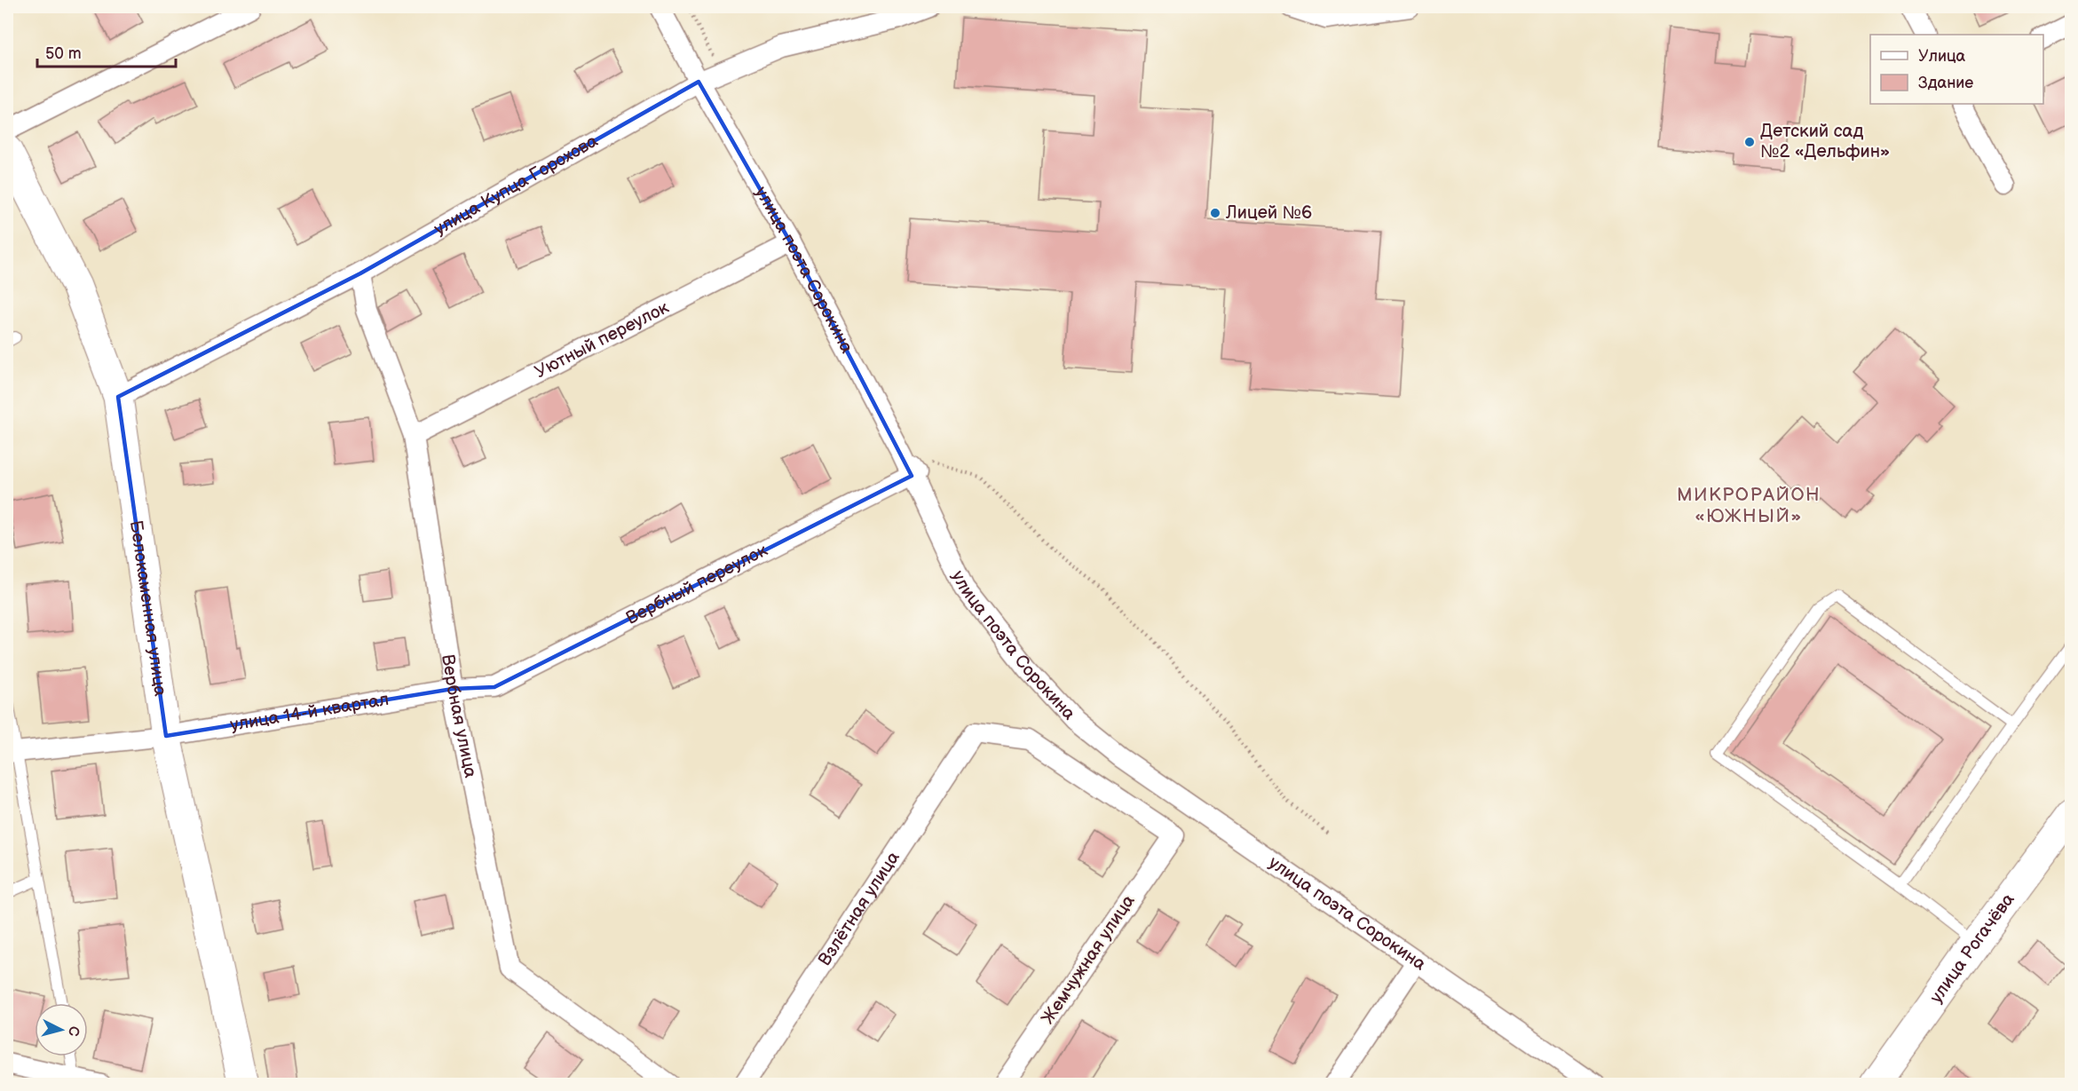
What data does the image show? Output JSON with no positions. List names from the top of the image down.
{
  "streets": {
    "street": [
      "улица Купца Горохова",
      "улица поэта Сорокина",
      "Уютный переулок",
      "Вербный переулок",
      "Белокаменная улица",
      "улица 14-й квартал",
      "Вербная улица",
      "Взлётная улица",
      "улица Рогачёва",
      "Жемчужная улица"
    ]
  },
  "crossings": [
    ["улица Купца Горохова", "улица поэта Сорокина"],
    ["улица Купца Горохова", "Белокаменная улица"],
    ["улица Купца Горохова", "Вербная улица"],
    ["улица поэта Сорокина", "Уютный переулок"],
    ["улица поэта Сорокина", "Вербный переулок"],
    ["Уютный переулок", "Вербная улица"],
    ["Вербный переулок", "улица 14-й квартал"],
    ["Вербный переулок", "Вербная улица"],
    ["Белокаменная улица", "улица 14-й квартал"],
    ["улица 14-й квартал", "Вербная улица"],
    ["Взлётная улица", "Жемчужная улица"]
  ],
  "districts": ["МИКРОРАЙОН «ЮЖНЫЙ»"],
  "places": ["Детский сад №2 «Дельфин»", "Лицей №6"],
  "legend": ["Улица", "Здание"],
  "scale_bar": "50 m",
  "north": "right"
}
